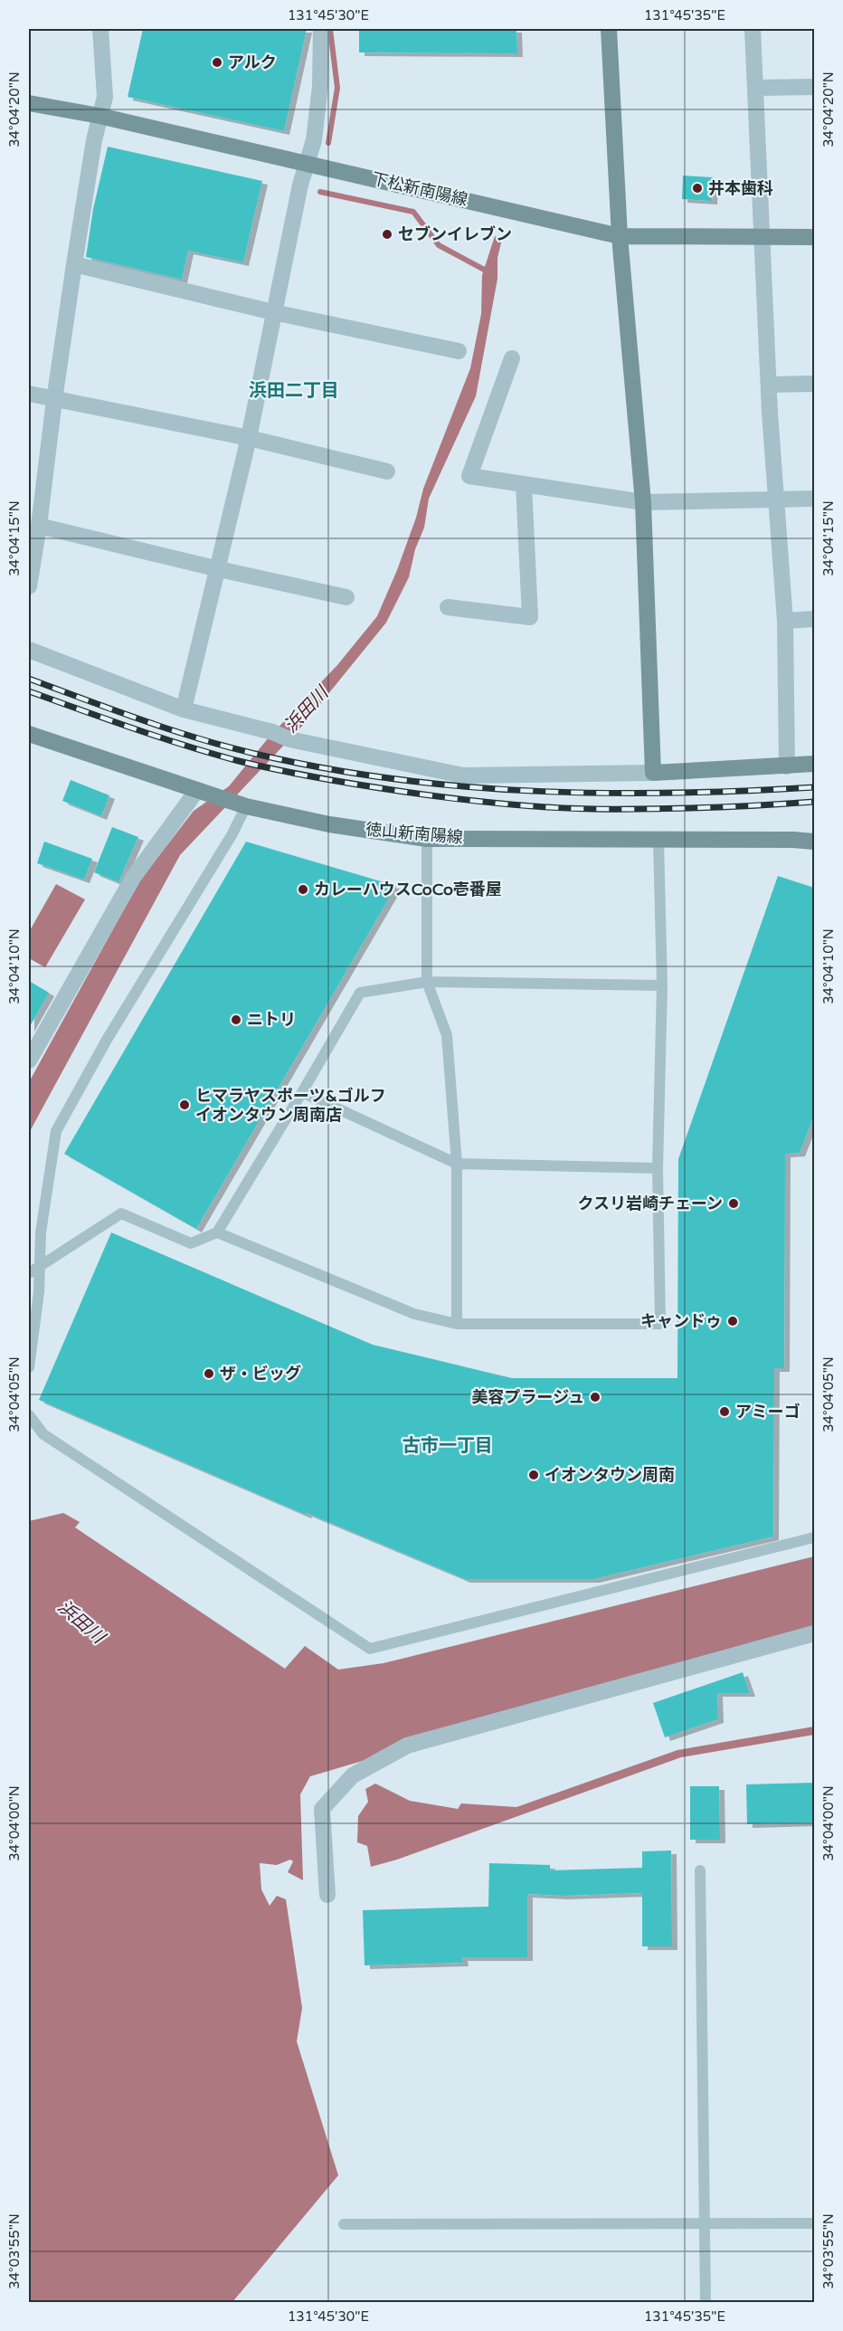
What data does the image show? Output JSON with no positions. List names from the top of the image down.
{
  "streets": {
    "main road": ["下松新南陽線", "徳山新南陽線"]
  },
  "districts": ["浜田二丁目", "古市一丁目"],
  "water": ["浜田川"],
  "places": [
    "アルク",
    "井本歯科",
    "セブンイレブン",
    "カレーハウスCoCo壱番屋",
    "ニトリ",
    "ヒマラヤスポーツ&ゴルフ イオンタウン周南店",
    "クスリ岩崎チェーン",
    "キャンドゥ",
    "ザ・ビッグ",
    "美容プラージュ",
    "アミーゴ",
    "イオンタウン周南"
  ],
  "coordinates": [
    "131°45'30\"E",
    "131°45'35\"E",
    "34°04'20\"N",
    "34°04'15\"N",
    "34°04'10\"N",
    "34°04'05\"N",
    "34°04'00\"N",
    "34°03'55\"N"
  ]
}
